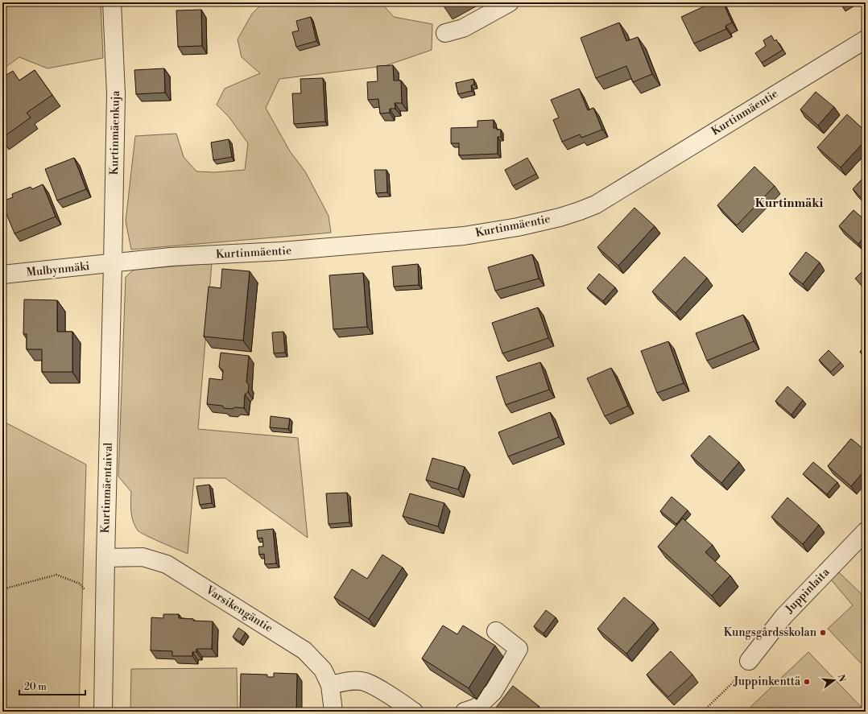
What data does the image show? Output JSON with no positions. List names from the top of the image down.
{
  "streets": {
    "street": [
      "Kurtinmäentie",
      "Kurtinmäenkuja",
      "Mulbynmäki",
      "Kurtinmäentaival",
      "Juppinlaita",
      "Varsikengäntie"
    ]
  },
  "crossings": [
    ["Kurtinmäentie", "Kurtinmäenkuja"],
    ["Kurtinmäentie", "Mulbynmäki"],
    ["Kurtinmäentie", "Kurtinmäentaival"],
    ["Kurtinmäenkuja", "Mulbynmäki"],
    ["Kurtinmäenkuja", "Kurtinmäentaival"],
    ["Mulbynmäki", "Kurtinmäentaival"],
    ["Kurtinmäentaival", "Varsikengäntie"]
  ],
  "districts": ["Kurtinmäki"],
  "places": ["Kungsgårdsskolan", "Juppinkenttä"],
  "scale_bar": "20 m",
  "north": "right"
}
